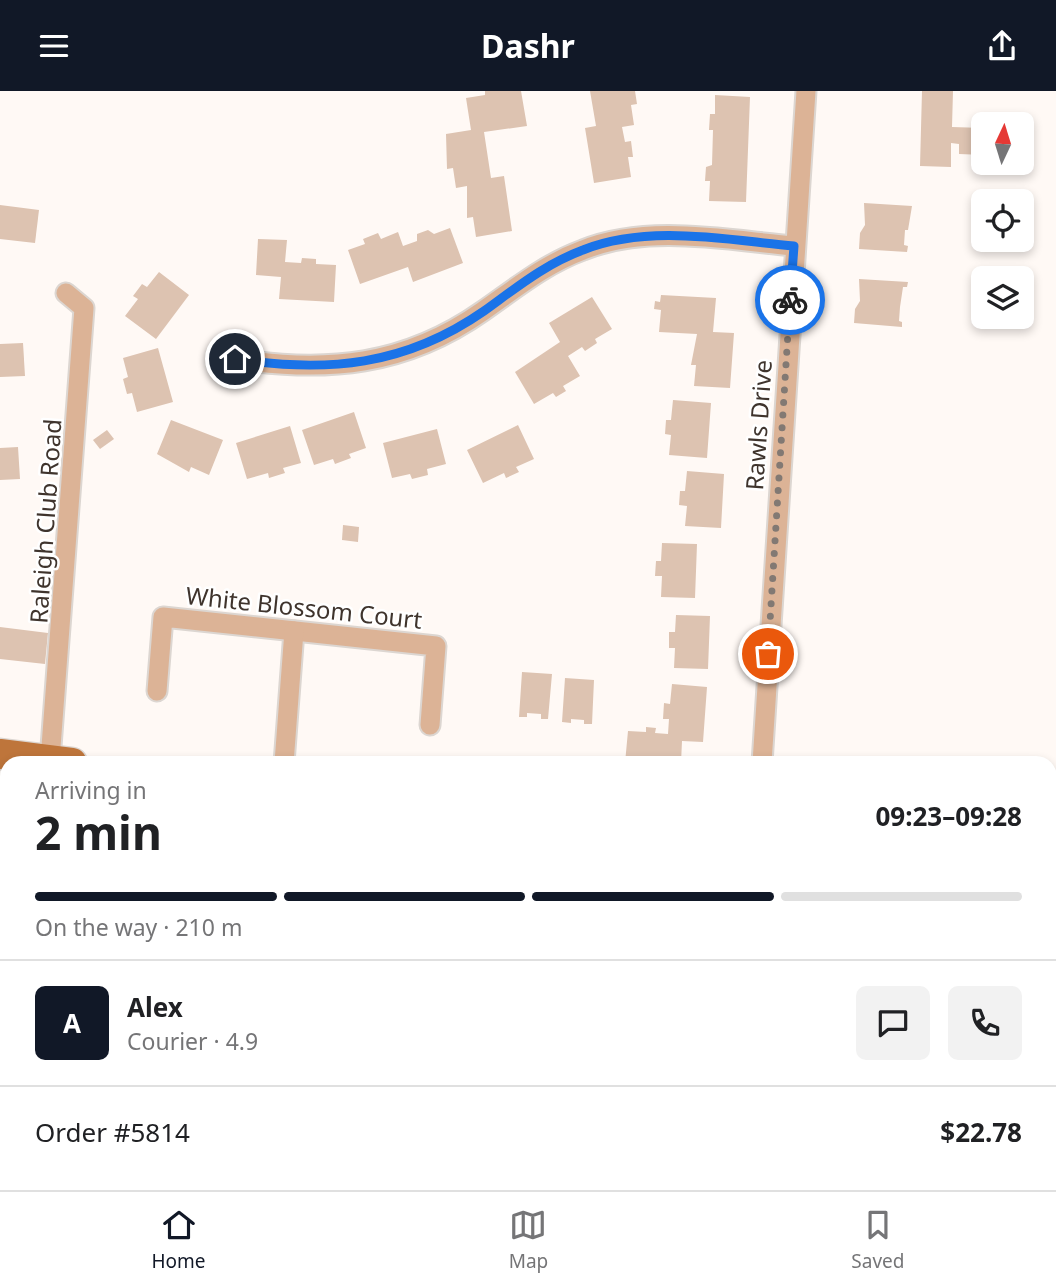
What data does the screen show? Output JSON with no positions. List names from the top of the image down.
{
  "streets": {
    "street": ["Rawls Drive", "Raleigh Club Road", "White Blossom Court"]
  },
  "north": "top",
  "page": {
    "header": "Dashr",
    "heading": ["2 min", "Arriving in", "09:23–09:28"],
    "panel": [
      "Alex",
      "Courier · 4.9",
      "Order #5814",
      "$22.78"
    ],
    "bar": "On the way · 210 m",
    "round": "A",
    "tabs": ["Home", "Map", "Saved"]
  }
}
